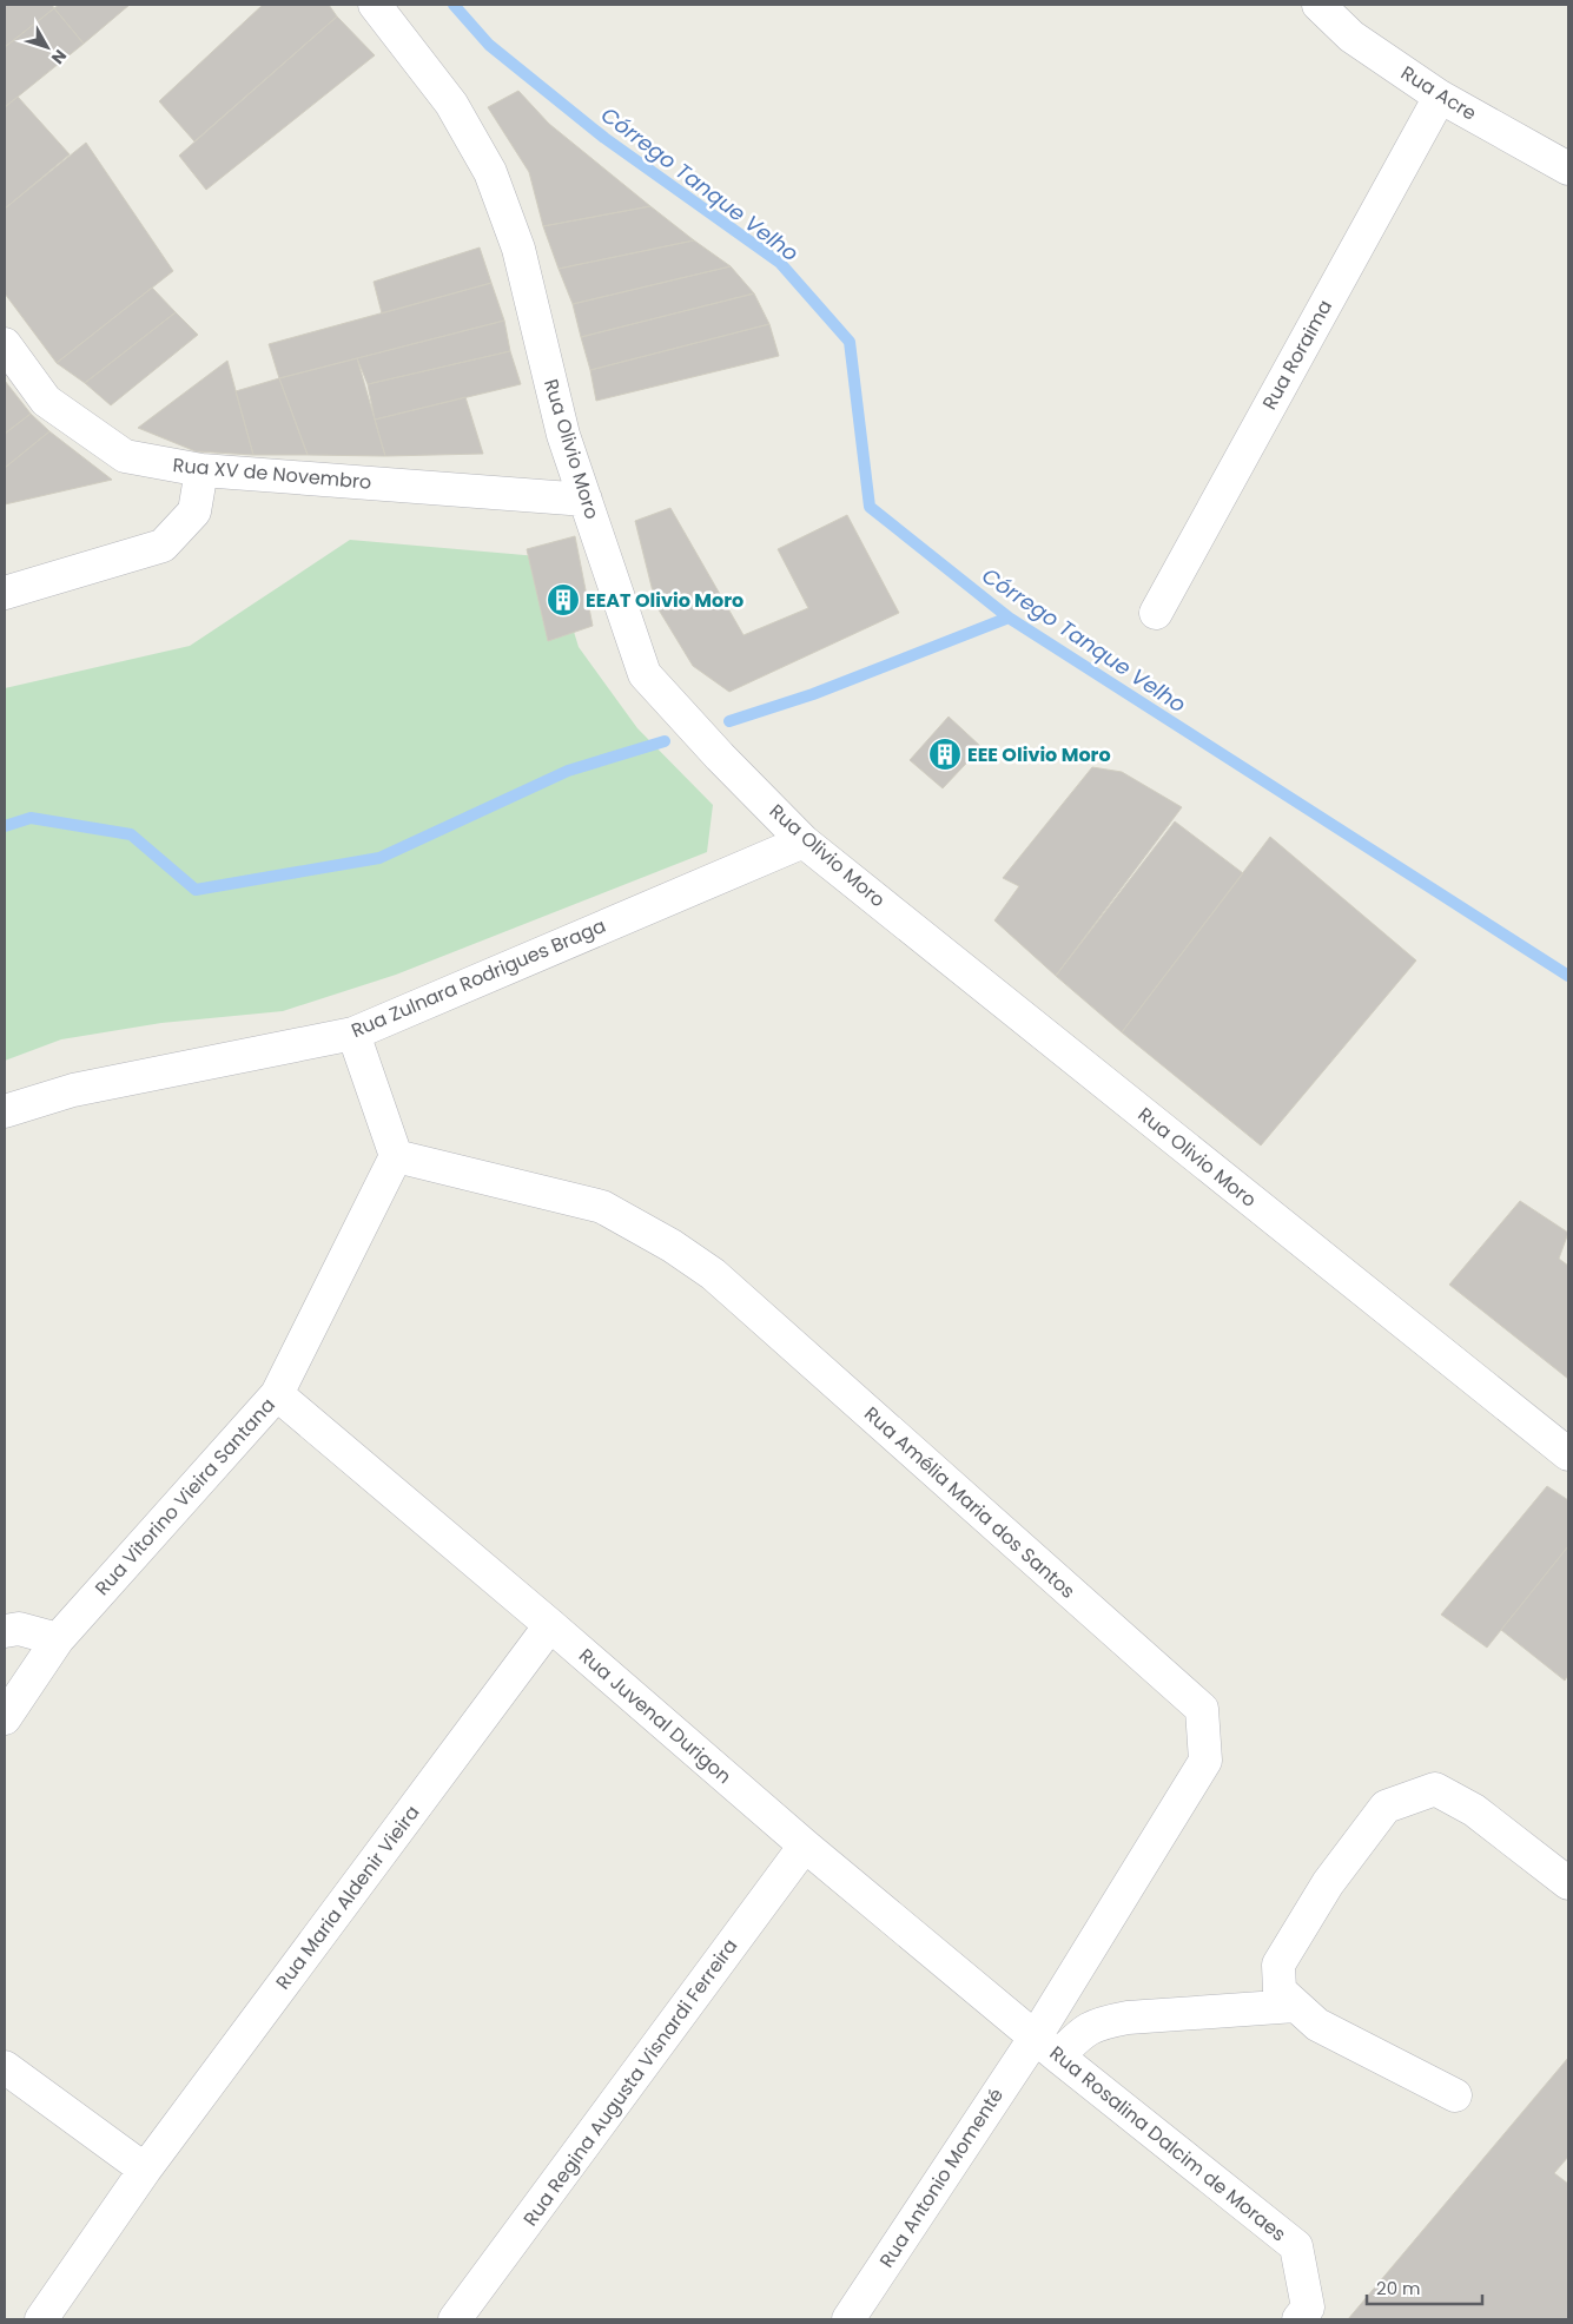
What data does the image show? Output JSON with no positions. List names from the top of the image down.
{
  "streets": {
    "street": [
      "Rua Acre",
      "Rua Roraima",
      "Rua Olivio Moro",
      "Rua XV de Novembro",
      "Rua Zulnara Rodrigues Braga",
      "Rua Vitorino Vieira Santana",
      "Rua Amélia Maria dos Santos",
      "Rua Juvenal Durigon",
      "Rua Maria Aldenir Vieira",
      "Rua Regina Augusta Visnardi Ferreira",
      "Rua Rosalina Dalcim de Moraes",
      "Rua Antonio Momenté"
    ]
  },
  "crossings": [
    ["Rua Acre", "Rua Roraima"],
    ["Rua Olivio Moro", "Rua XV de Novembro"],
    ["Rua Olivio Moro", "Rua Zulnara Rodrigues Braga"],
    ["Rua Vitorino Vieira Santana", "Rua Amélia Maria dos Santos"],
    ["Rua Vitorino Vieira Santana", "Rua Juvenal Durigon"],
    ["Rua Amélia Maria dos Santos", "Rua Juvenal Durigon"],
    ["Rua Amélia Maria dos Santos", "Rua Rosalina Dalcim de Moraes"],
    ["Rua Amélia Maria dos Santos", "Rua Antonio Momenté"],
    ["Rua Juvenal Durigon", "Rua Maria Aldenir Vieira"],
    ["Rua Juvenal Durigon", "Rua Regina Augusta Visnardi Ferreira"],
    ["Rua Juvenal Durigon", "Rua Rosalina Dalcim de Moraes"],
    ["Rua Juvenal Durigon", "Rua Antonio Momenté"],
    ["Rua Rosalina Dalcim de Moraes", "Rua Antonio Momenté"]
  ],
  "water": ["Córrego Tanque Velho"],
  "places": {
    "building": ["EEAT Olivio Moro", "EEE Olivio Moro"]
  },
  "scale_bar": "20 m",
  "north": "bottom right"
}
